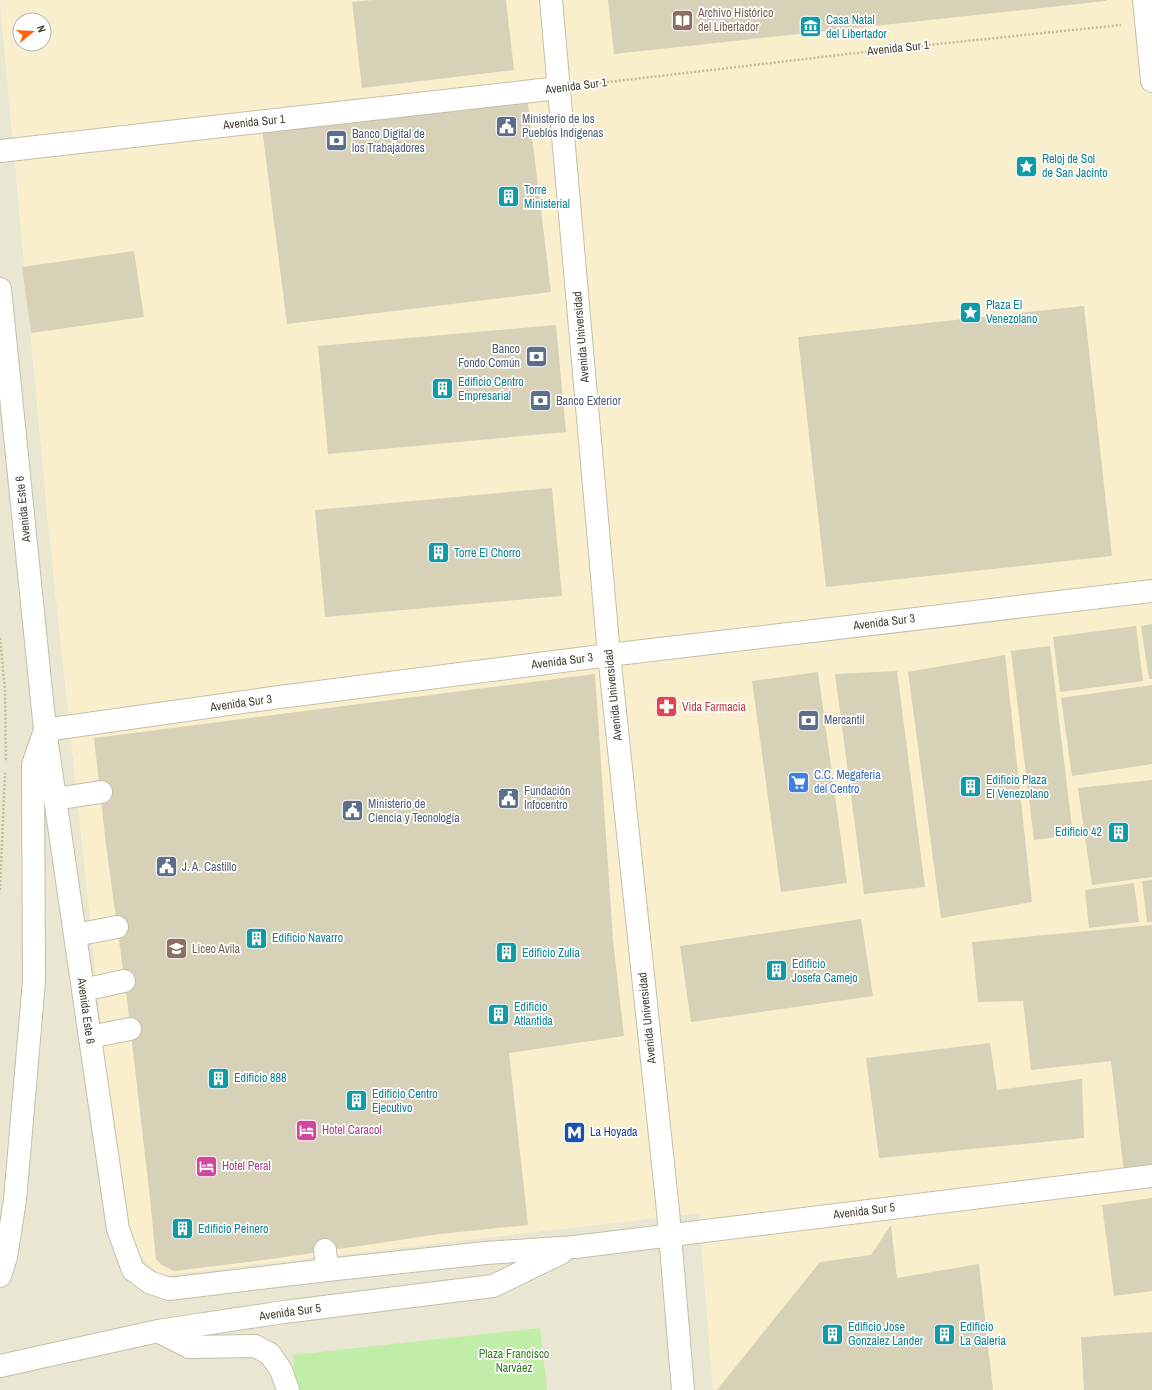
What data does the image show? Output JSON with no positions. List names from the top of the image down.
{
  "streets": {
    "street": [
      "Avenida Sur 1",
      "Avenida Universidad",
      "Avenida Este 6",
      "Avenida Sur 3",
      "Avenida Sur 5"
    ]
  },
  "crossings": [
    ["Avenida Sur 1", "Avenida Universidad"],
    ["Avenida Universidad", "Avenida Sur 3"],
    ["Avenida Universidad", "Avenida Sur 5"],
    ["Avenida Este 6", "Avenida Sur 3"],
    ["Avenida Este 6", "Avenida Sur 5"]
  ],
  "parks": ["Plaza Francisco Narváez"],
  "places": {
    "library": ["Archivo Histórico del Libertador"],
    "museum": ["Casa Natal del Libertador"],
    "public building": [
      "Ministerio de los Pueblos Indígenas",
      "Fundación Infocentro",
      "Ministerio de Ciencia y Tecnología",
      "J. A. Castillo"
    ],
    "bank": [
      "Banco Digital de los Trabajadores",
      "Banco Fondo Común",
      "Banco Exterior",
      "Mercantil"
    ],
    "place": ["Reloj de Sol de San Jacinto", "Plaza El Venezolano"],
    "building": [
      "Torre Ministerial",
      "Edificio Centro Empresarial",
      "Torre El Chorro",
      "Edificio Plaza El Venezolano",
      "Edificio 42",
      "Edificio Navarro",
      "Edificio Zulia",
      "Edificio Josefa Camejo",
      "Edificio Atlantida",
      "Edificio 888",
      "Edificio Centro Ejecutivo",
      "Edificio Peinero",
      "Edificio Jose Gonzalez Lander",
      "Edificio La Galeria"
    ],
    "pharmacy": ["Vida Farmacia"],
    "supermarket": ["C.C. Megaferia del Centro"],
    "school or university": ["Liceo Avila"],
    "hotel": ["Hotel Caracol", "Hotel Peral"],
    "metro station": ["La Hoyada"]
  },
  "north": "right"
}
